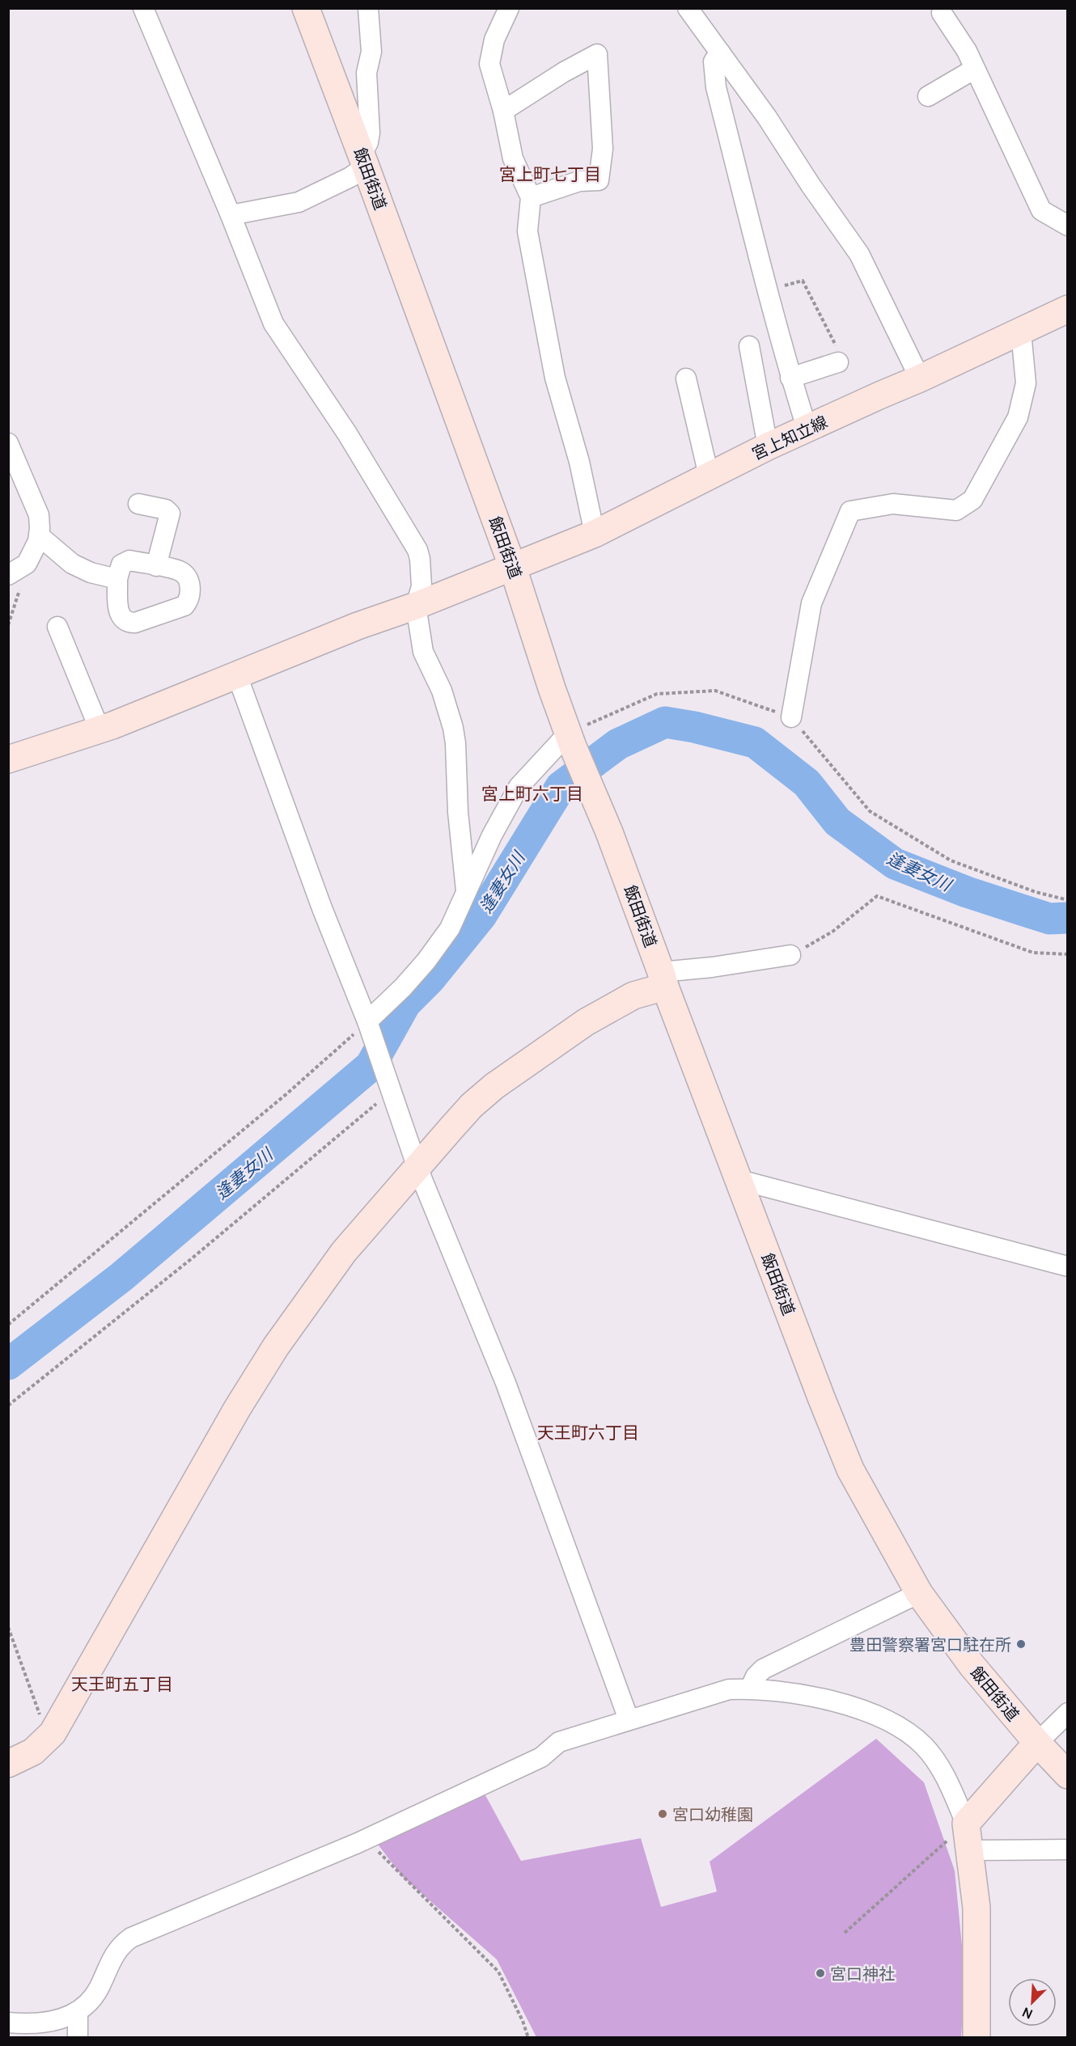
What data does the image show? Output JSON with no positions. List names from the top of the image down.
{
  "streets": {
    "main road": ["飯田街道", "宮上知立線"]
  },
  "crossings": [
    ["飯田街道", "宮上知立線"]
  ],
  "districts": [
    "宮上町七丁目",
    "宮上町六丁目",
    "天王町六丁目",
    "天王町五丁目"
  ],
  "water": ["逢妻女川"],
  "places": ["豊田警察署宮口駐在所", "宮口幼稚園", "宮口神社"],
  "north": "bottom left"
}
